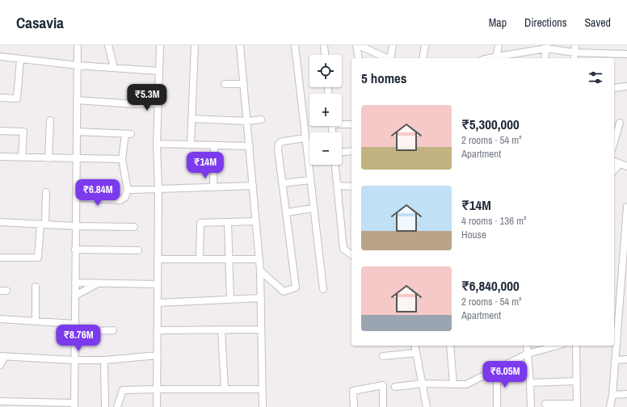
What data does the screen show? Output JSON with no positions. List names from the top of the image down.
{
  "page": {
    "header": "Casavia",
    "nav": ["Map", "Directions", "Saved"],
    "map_buttons": ["+", "−"],
    "heading": "5 homes",
    "price": [
      "₹5.3M",
      "₹14M",
      "₹6.84M",
      "₹8.76M",
      "₹6.05M"
    ],
    "list": [
      {
        "name": "₹5,300,000",
        "note": "2 rooms · 54 m² · Apartment"
      },
      {
        "name": "₹14M",
        "note": "4 rooms · 136 m² · House"
      },
      {
        "name": "₹6,840,000",
        "note": "2 rooms · 54 m² · Apartment"
      }
    ]
  }
}
